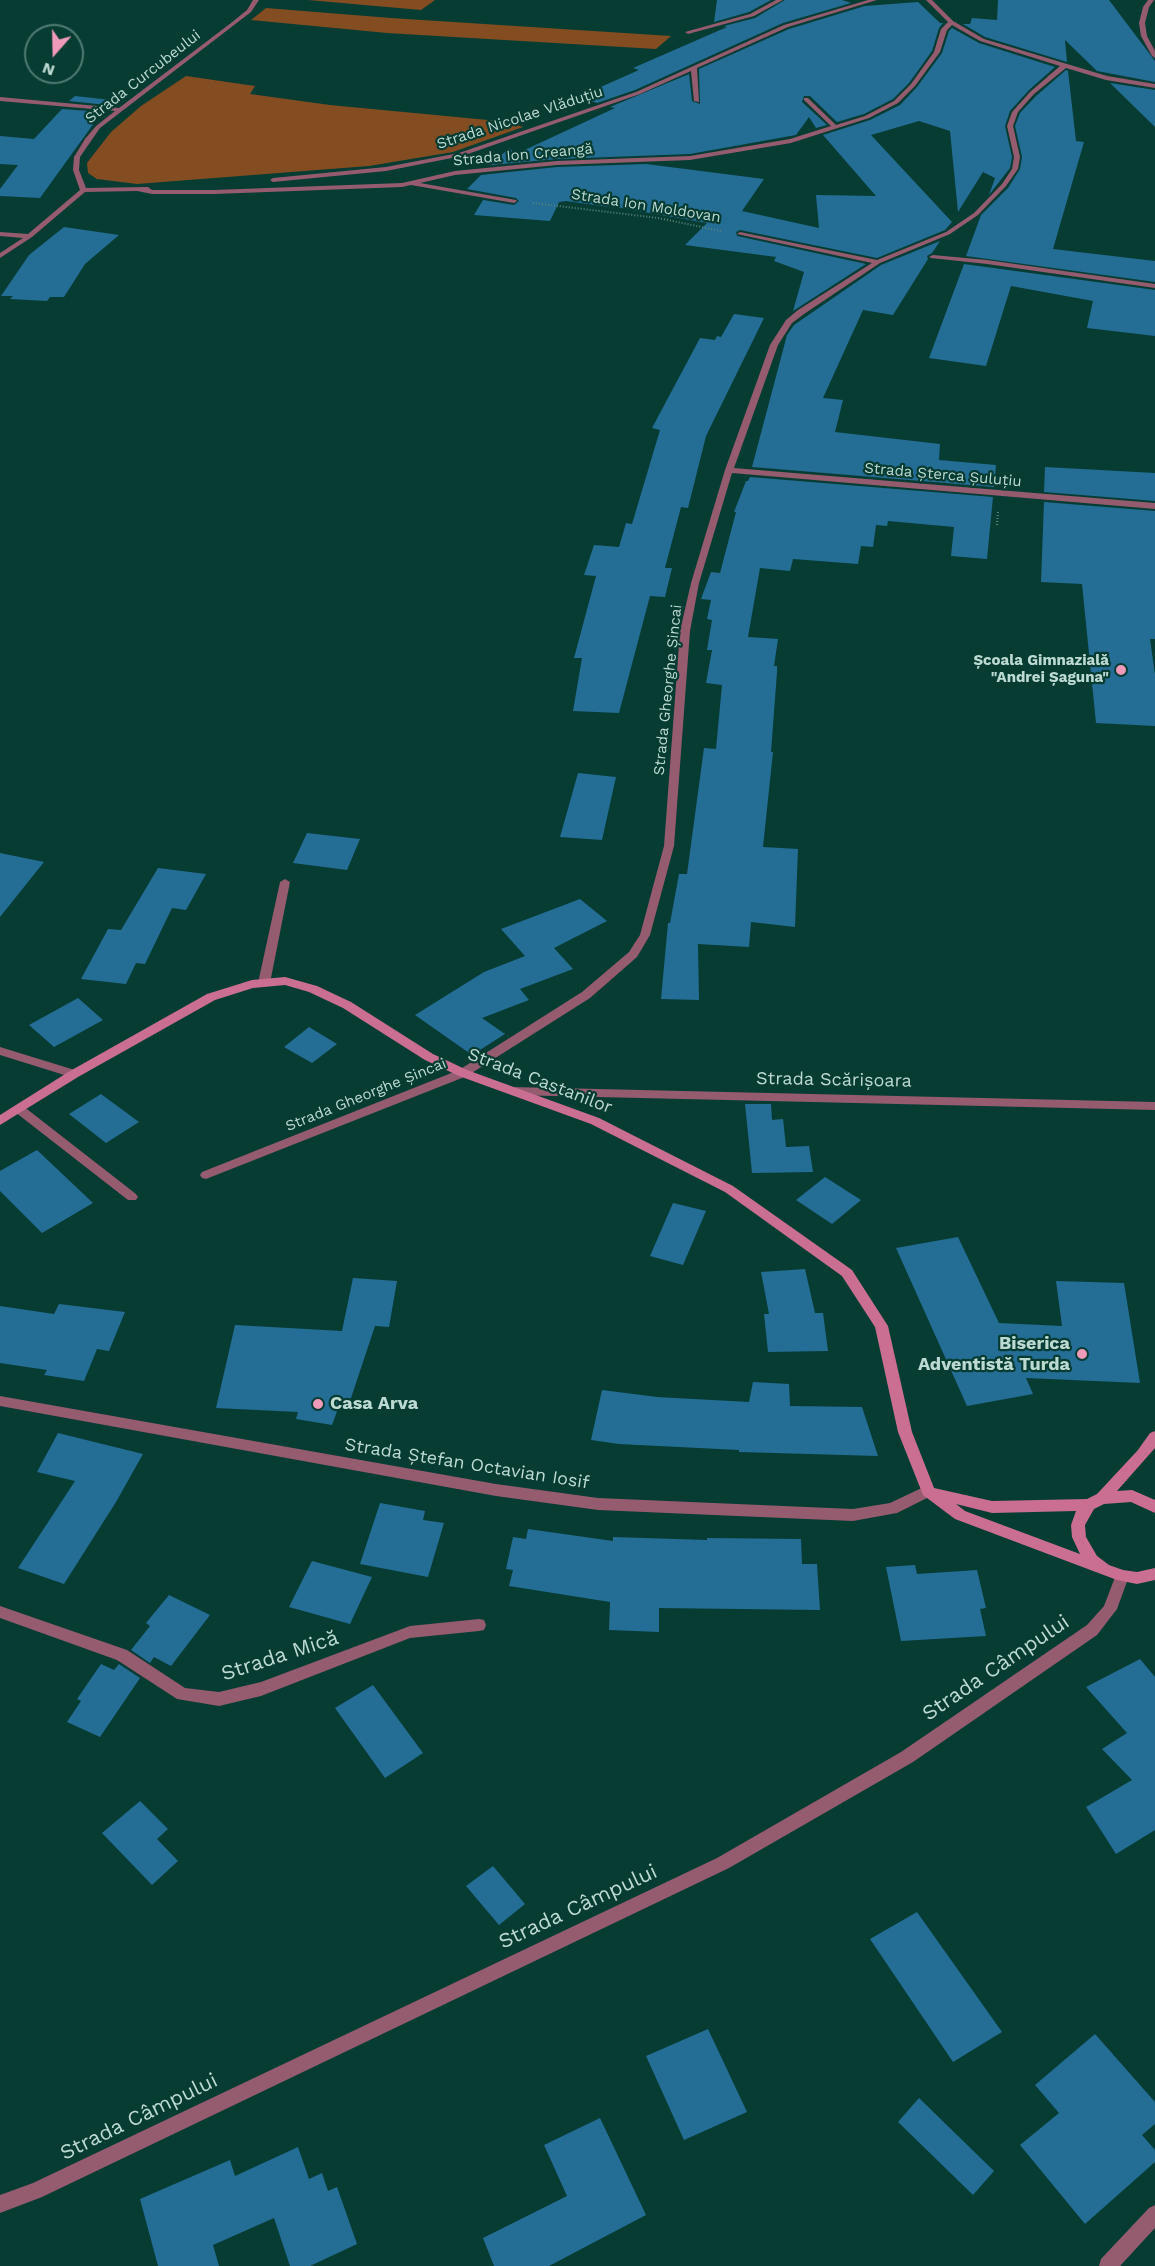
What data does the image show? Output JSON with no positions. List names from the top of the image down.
{
  "streets": {
    "street": [
      "Strada Curcubeului",
      "Strada Nicolae Vlăduțiu",
      "Strada Ion Creangă",
      "Strada Ion Moldovan",
      "Strada Șterca Șuluțiu",
      "Strada Gheorghe Șincai",
      "Strada Scărișoara",
      "Strada Castanilor",
      "Strada Ștefan Octavian Iosif",
      "Strada Mică",
      "Strada Câmpului"
    ]
  },
  "crossings": [
    ["Strada Ion Moldovan", "Strada Gheorghe Șincai"],
    ["Strada Șterca Șuluțiu", "Strada Gheorghe Șincai"],
    ["Strada Gheorghe Șincai", "Strada Castanilor"],
    ["Strada Scărișoara", "Strada Castanilor"],
    ["Strada Castanilor", "Strada Ștefan Octavian Iosif"]
  ],
  "places": ["Școala Gimnazială \"Andrei Șaguna\"", "Biserica Adventistă Turda", "Casa Arva"],
  "north": "bottom"
}
